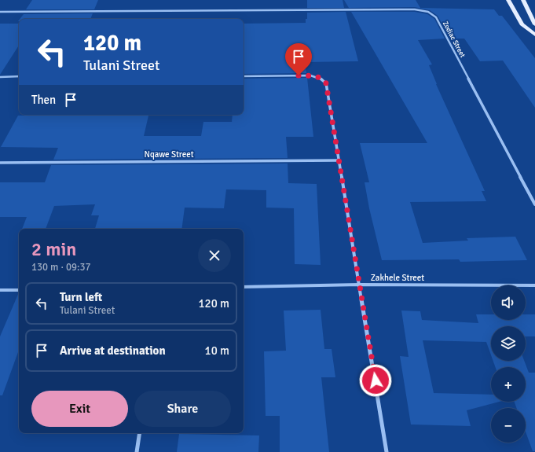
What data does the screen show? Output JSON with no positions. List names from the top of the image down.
{
  "streets": {
    "street": ["Zodiac Street", "Nqawe Street", "Zakhele Street"]
  },
  "page": {
    "turn": ["120 m", "Tulani Street"],
    "then": "Then",
    "heading": ["2 min", "130 m · 09:37"],
    "list": [
      {
        "name": "Turn left",
        "note": "Tulani Street",
        "value": "120 m"
      },
      {
        "name": "Arrive at destination",
        "value": "10 m"
      }
    ],
    "map_buttons": ["+", "−"],
    "buttons": ["Exit", "Share"]
  }
}
